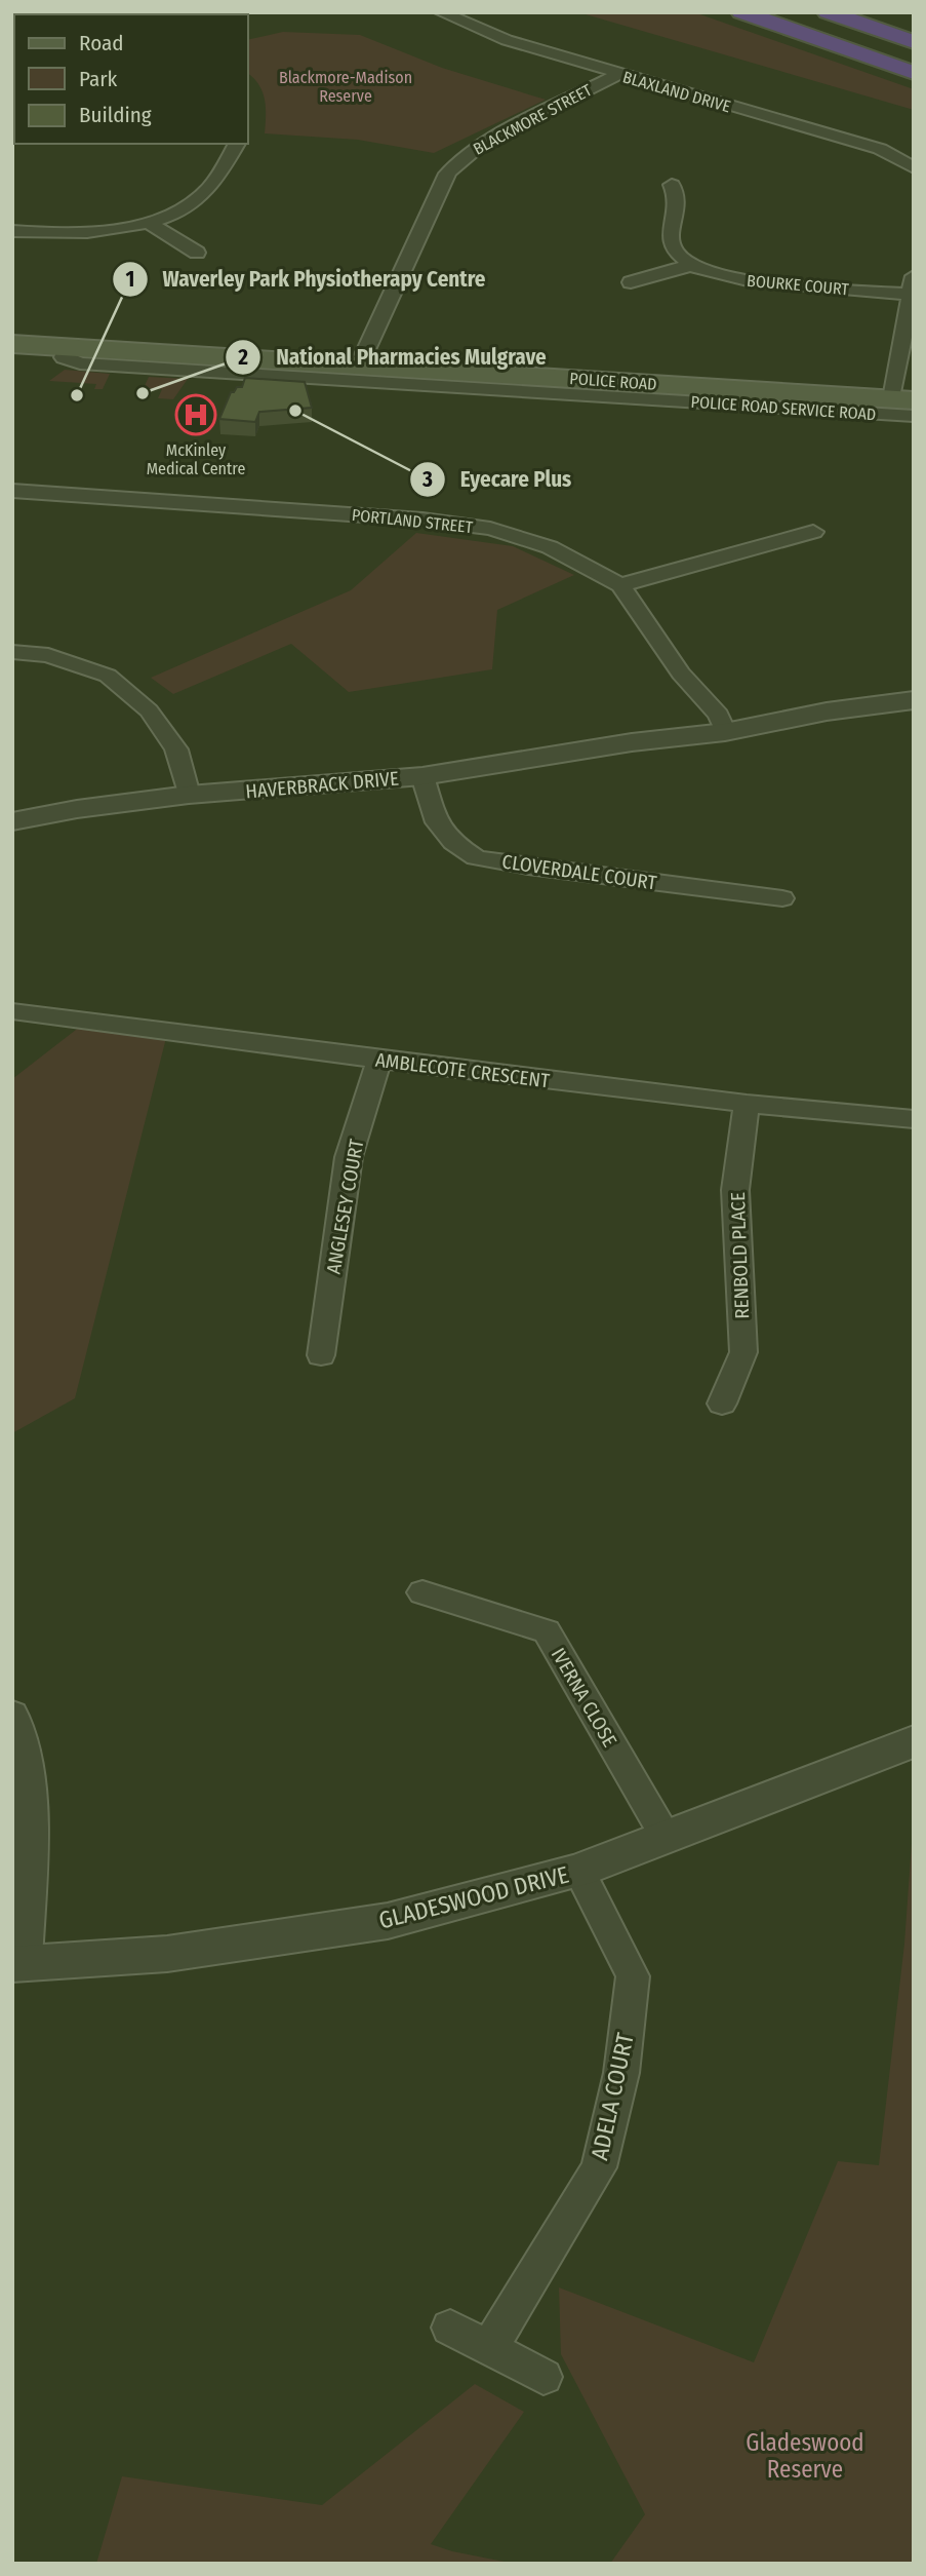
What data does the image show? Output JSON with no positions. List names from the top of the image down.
{
  "streets": {
    "main road": ["POLICE ROAD"],
    "street": [
      "BLAXLAND DRIVE",
      "BLACKMORE STREET",
      "BOURKE COURT",
      "POLICE ROAD SERVICE ROAD",
      "PORTLAND STREET",
      "HAVERBRACK DRIVE",
      "CLOVERDALE COURT",
      "AMBLECOTE CRESCENT",
      "ANGLESEY COURT",
      "RENBOLD PLACE",
      "IVERNA CLOSE",
      "GLADESWOOD DRIVE",
      "ADELA COURT"
    ]
  },
  "crossings": [
    ["BLAXLAND DRIVE", "BLACKMORE STREET"],
    ["BLACKMORE STREET", "POLICE ROAD"],
    ["POLICE ROAD", "POLICE ROAD SERVICE ROAD"],
    ["PORTLAND STREET", "HAVERBRACK DRIVE"],
    ["HAVERBRACK DRIVE", "CLOVERDALE COURT"],
    ["AMBLECOTE CRESCENT", "ANGLESEY COURT"],
    ["AMBLECOTE CRESCENT", "RENBOLD PLACE"],
    ["IVERNA CLOSE", "GLADESWOOD DRIVE"],
    ["GLADESWOOD DRIVE", "ADELA COURT"]
  ],
  "parks": ["Blackmore-Madison Reserve", "Gladeswood Reserve"],
  "places": {
    "other": ["National Pharmacies Mulgrave", "Waverley Park Physiotherapy Centre", "Eyecare Plus"],
    "hospital": ["McKinley Medical Centre"]
  },
  "legend": ["Road", "Park", "Building"]
}
